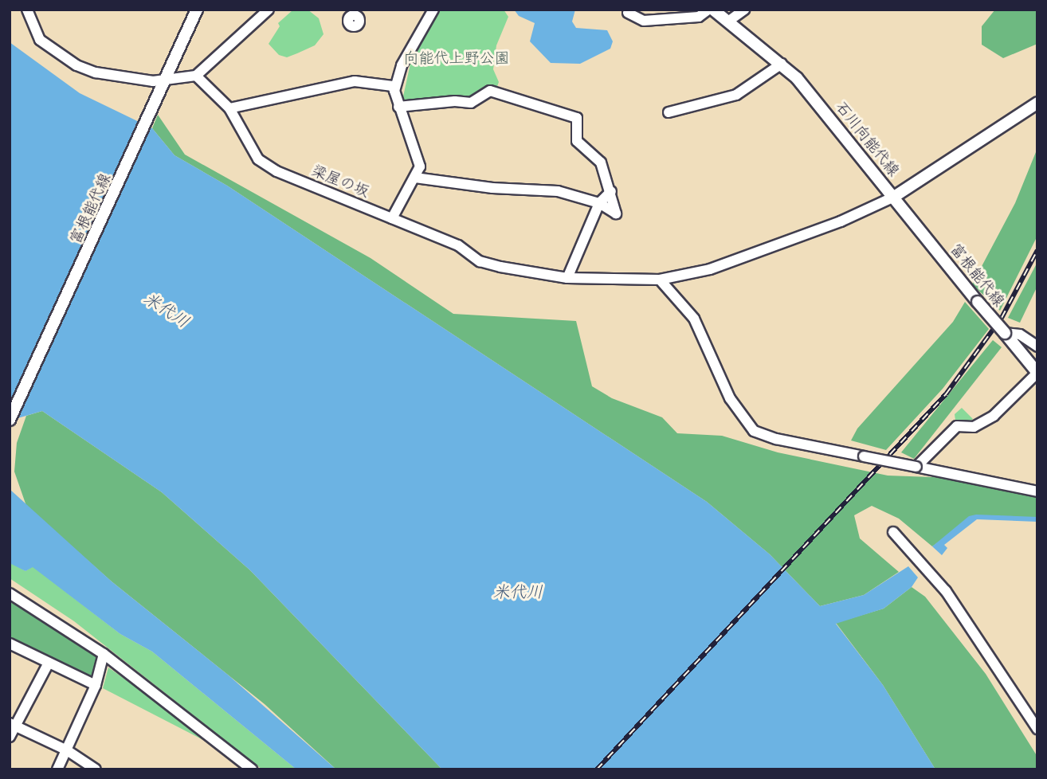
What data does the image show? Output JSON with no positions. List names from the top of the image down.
{
  "streets": {
    "main road": ["石川向能代線", "富根能代線"],
    "street": ["梁屋の坂"]
  },
  "crossings": [
    ["石川向能代線", "梁屋の坂"],
    ["石川向能代線", "富根能代線"],
    ["梁屋の坂", "富根能代線"]
  ],
  "water": ["米代川"],
  "parks": ["向能代上野公園"]
}
